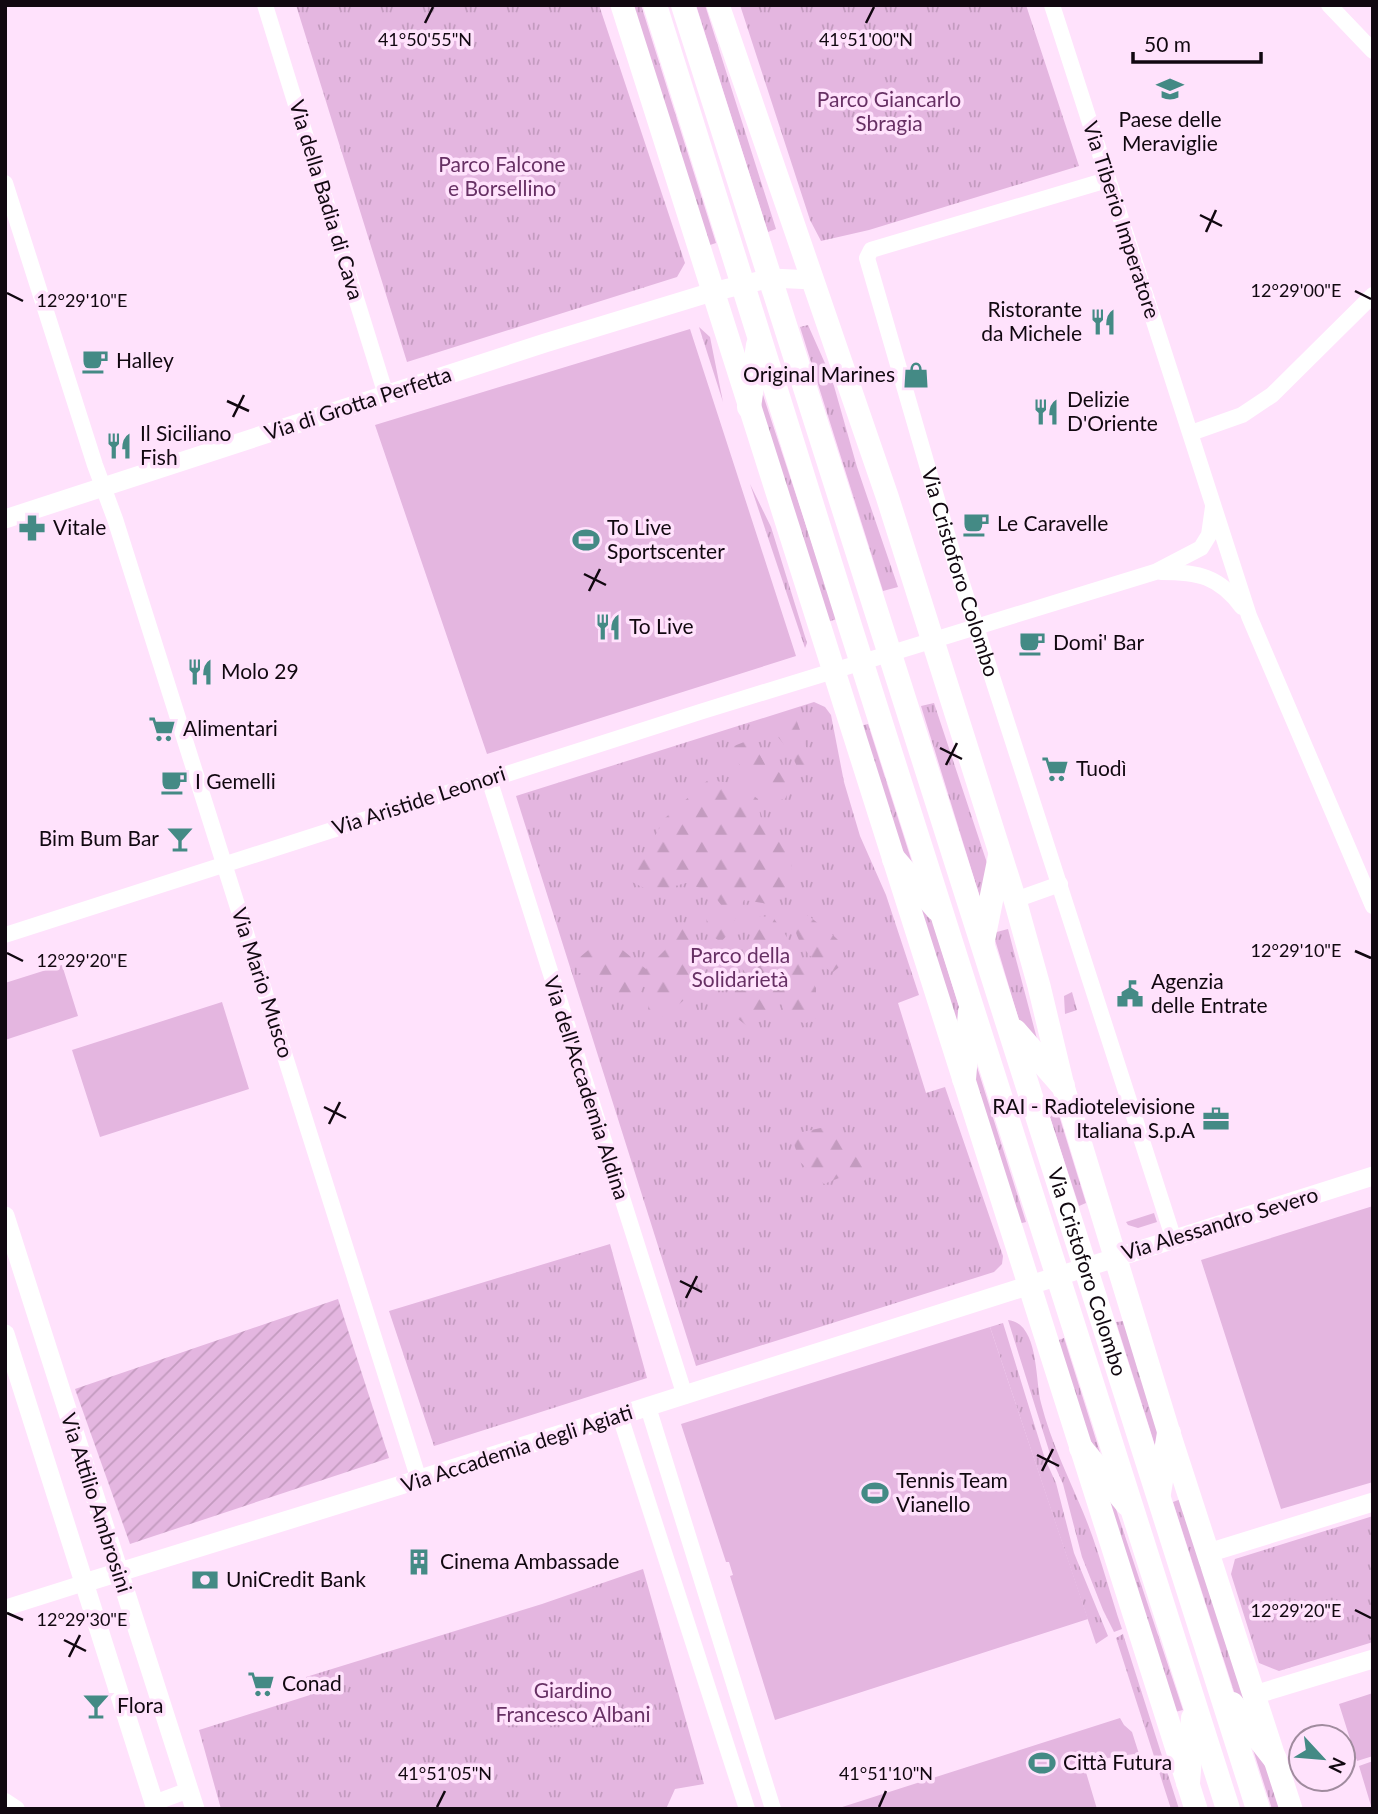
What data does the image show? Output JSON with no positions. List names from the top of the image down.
{
  "streets": {
    "main road": ["Via Cristoforo Colombo"],
    "street": [
      "Via della Badia di Cava",
      "Via Tiberio Imperatore",
      "Via di Grotta Perfetta",
      "Via Aristide Leonori",
      "Via Mario Musco",
      "Via dell'Accademia Aldina",
      "Via Alessandro Severo",
      "Via Accademia degli Agiati",
      "Via Attilio Ambrosini"
    ]
  },
  "crossings": [
    ["Via della Badia di Cava", "Via di Grotta Perfetta"],
    ["Via Tiberio Imperatore", "Via Cristoforo Colombo"],
    ["Via di Grotta Perfetta", "Via Mario Musco"],
    ["Via Cristoforo Colombo", "Via Alessandro Severo"],
    ["Via Aristide Leonori", "Via Mario Musco"],
    ["Via Aristide Leonori", "Via dell'Accademia Aldina"],
    ["Via Mario Musco", "Via Accademia degli Agiati"],
    ["Via dell'Accademia Aldina", "Via Accademia degli Agiati"],
    ["Via Alessandro Severo", "Via Accademia degli Agiati"],
    ["Via Accademia degli Agiati", "Via Attilio Ambrosini"]
  ],
  "parks": [
    "Parco Giancarlo Sbragia",
    "Parco Falcone e Borsellino",
    "Parco della Solidarietà",
    "Giardino Francesco Albani"
  ],
  "places": {
    "school or university": ["Paese delle Meraviglie"],
    "restaurant": [
      "Ristorante da Michele",
      "Delizie D'Oriente",
      "Il Siciliano Fish",
      "To Live",
      "Molo 29"
    ],
    "cafe": [
      "Halley",
      "Le Caravelle",
      "Domi' Bar",
      "I Gemelli"
    ],
    "shop": ["Original Marines"],
    "pharmacy": ["Vitale"],
    "sports": ["To Live Sportscenter", "Tennis Team Vianello", "Città Futura"],
    "supermarket": ["Alimentari", "Tuodì", "Conad"],
    "bar": ["Bim Bum Bar", "Flora"],
    "public building": ["Agenzia delle Entrate"],
    "office": ["RAI - Radiotelevisione Italiana S.p.A"],
    "building": ["Cinema Ambassade"],
    "bank": ["UniCredit Bank"]
  },
  "scale_bar": "50 m",
  "north": "bottom right",
  "coordinates": [
    "41°50'55\"N",
    "41°51'00\"N",
    "12°29'00\"E",
    "12°29'10\"E",
    "12°29'20\"E",
    "12°29'30\"E",
    "41°51'05\"N",
    "41°51'10\"N"
  ]
}
